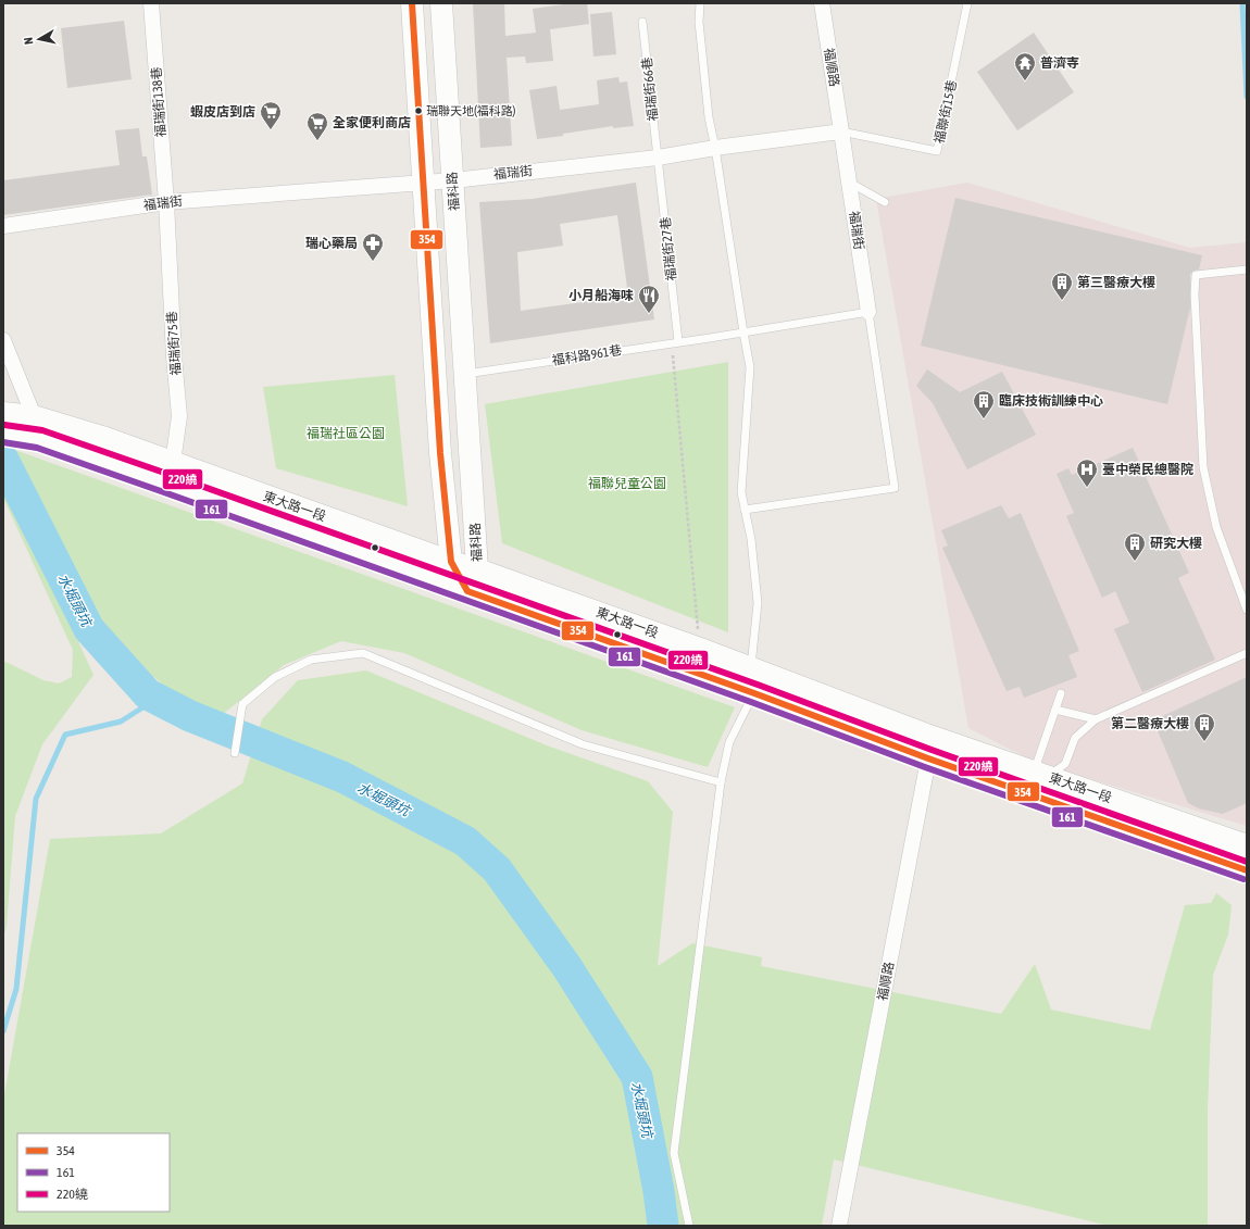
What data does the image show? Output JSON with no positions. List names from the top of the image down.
{
  "streets": {
    "street": [
      "福順路",
      "福瑞街138巷",
      "福瑞街",
      "福科路",
      "福瑞街75巷",
      "東大路一段"
    ],
    "lane": [
      "福瑞街66巷",
      "福聯街15巷",
      "福瑞街27巷",
      "福科路961巷"
    ]
  },
  "crossings": [
    ["福順路", "福聯街15巷"],
    ["福順路", "福瑞街"],
    ["福順路", "東大路一段"],
    ["福瑞街66巷", "福瑞街"],
    ["福瑞街66巷", "福瑞街27巷"],
    ["福瑞街138巷", "福瑞街"],
    ["福瑞街138巷", "福瑞街75巷"],
    ["福聯街15巷", "福瑞街"],
    ["福瑞街", "福科路"],
    ["福瑞街", "福瑞街27巷"],
    ["福瑞街", "福瑞街75巷"],
    ["福瑞街", "福科路961巷"],
    ["福科路", "福科路961巷"],
    ["福科路", "東大路一段"],
    ["福瑞街27巷", "福科路961巷"],
    ["福瑞街75巷", "東大路一段"]
  ],
  "water": ["水堀頭坑"],
  "parks": ["福瑞社區公園", "福聯兒童公園"],
  "places": {
    "temple": ["普濟寺"],
    "other": ["瑞聯天地(福科路)"],
    "supermarket": ["蝦皮店到店", "全家便利商店"],
    "pharmacy": ["瑞心藥局"],
    "building": [
      "第三醫療大樓",
      "臨床技術訓練中心",
      "研究大樓",
      "第二醫療大樓"
    ],
    "restaurant": ["小月船海味"],
    "hospital": ["臺中榮民總醫院"]
  },
  "lines": ["transit line 354", "transit line 220繞", "transit line 161"],
  "legend": ["354", "161", "220繞"],
  "north": "left"
}
